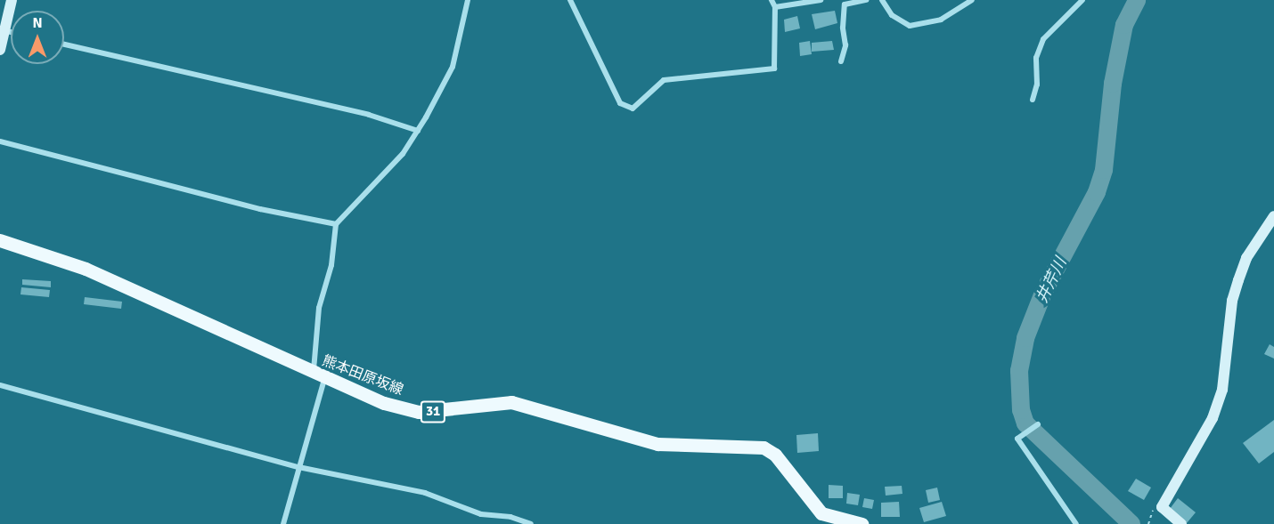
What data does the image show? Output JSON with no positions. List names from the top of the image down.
{
  "streets": {
    "main road": ["熊本田原坂線", "31"]
  },
  "water": ["井芹川"],
  "north": "top"
}
